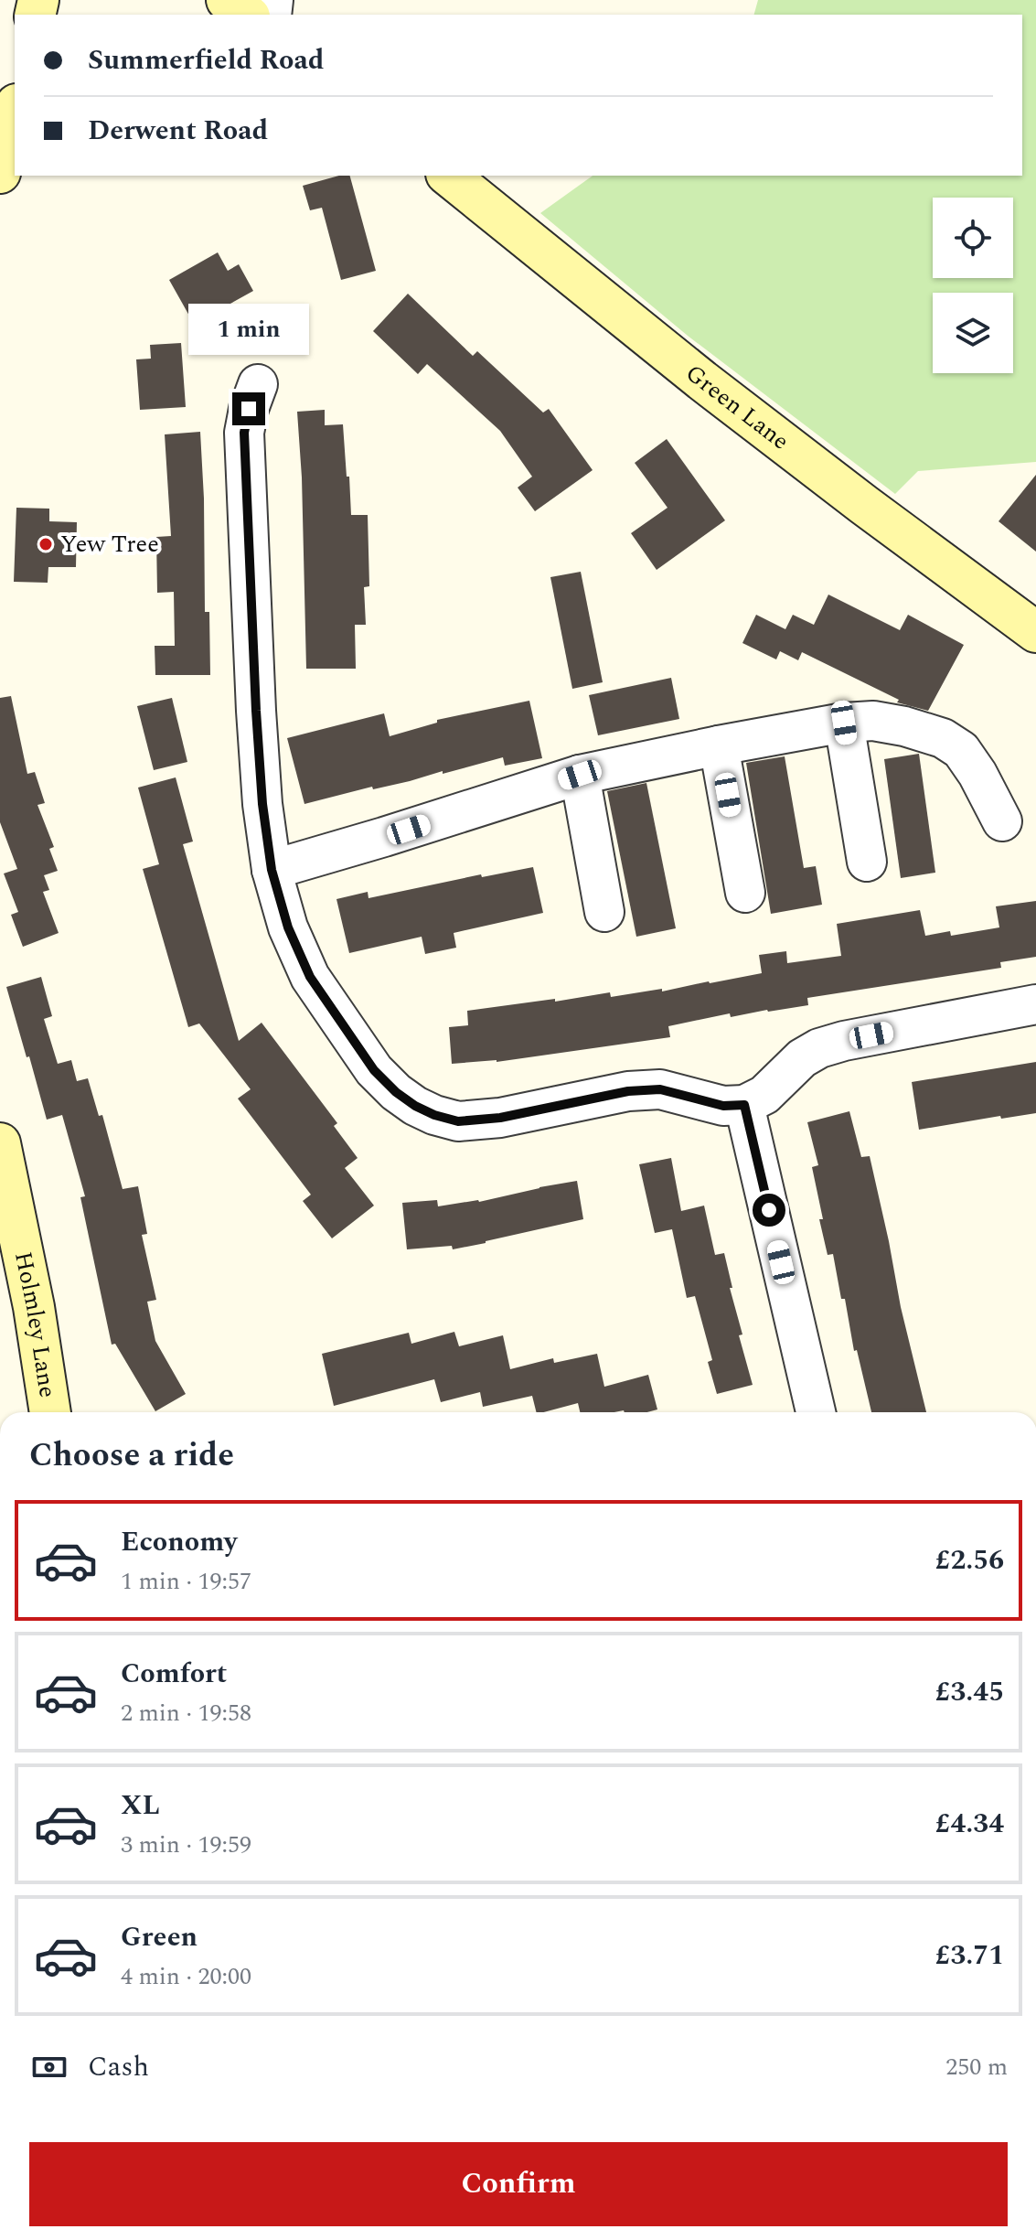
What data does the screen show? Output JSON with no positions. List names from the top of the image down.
{
  "streets": {
    "main road": ["Green Lane", "Holmley Lane"]
  },
  "places": ["Yew Tree"],
  "page": {
    "banner": ["Summerfield Road", "Derwent Road"],
    "bubble": "1 min",
    "heading": "Choose a ride",
    "list": [
      {
        "name": "Economy",
        "note": "1 min · 19:57",
        "value": "£2.56"
      },
      {
        "name": "Comfort",
        "note": "2 min · 19:58",
        "value": "£3.45"
      },
      {
        "name": "XL",
        "note": "3 min · 19:59",
        "value": "£4.34"
      },
      {
        "name": "Green",
        "note": "4 min · 20:00",
        "value": "£3.71"
      }
    ],
    "pay": ["Cash", "250 m"],
    "buttons": "Confirm"
  }
}
